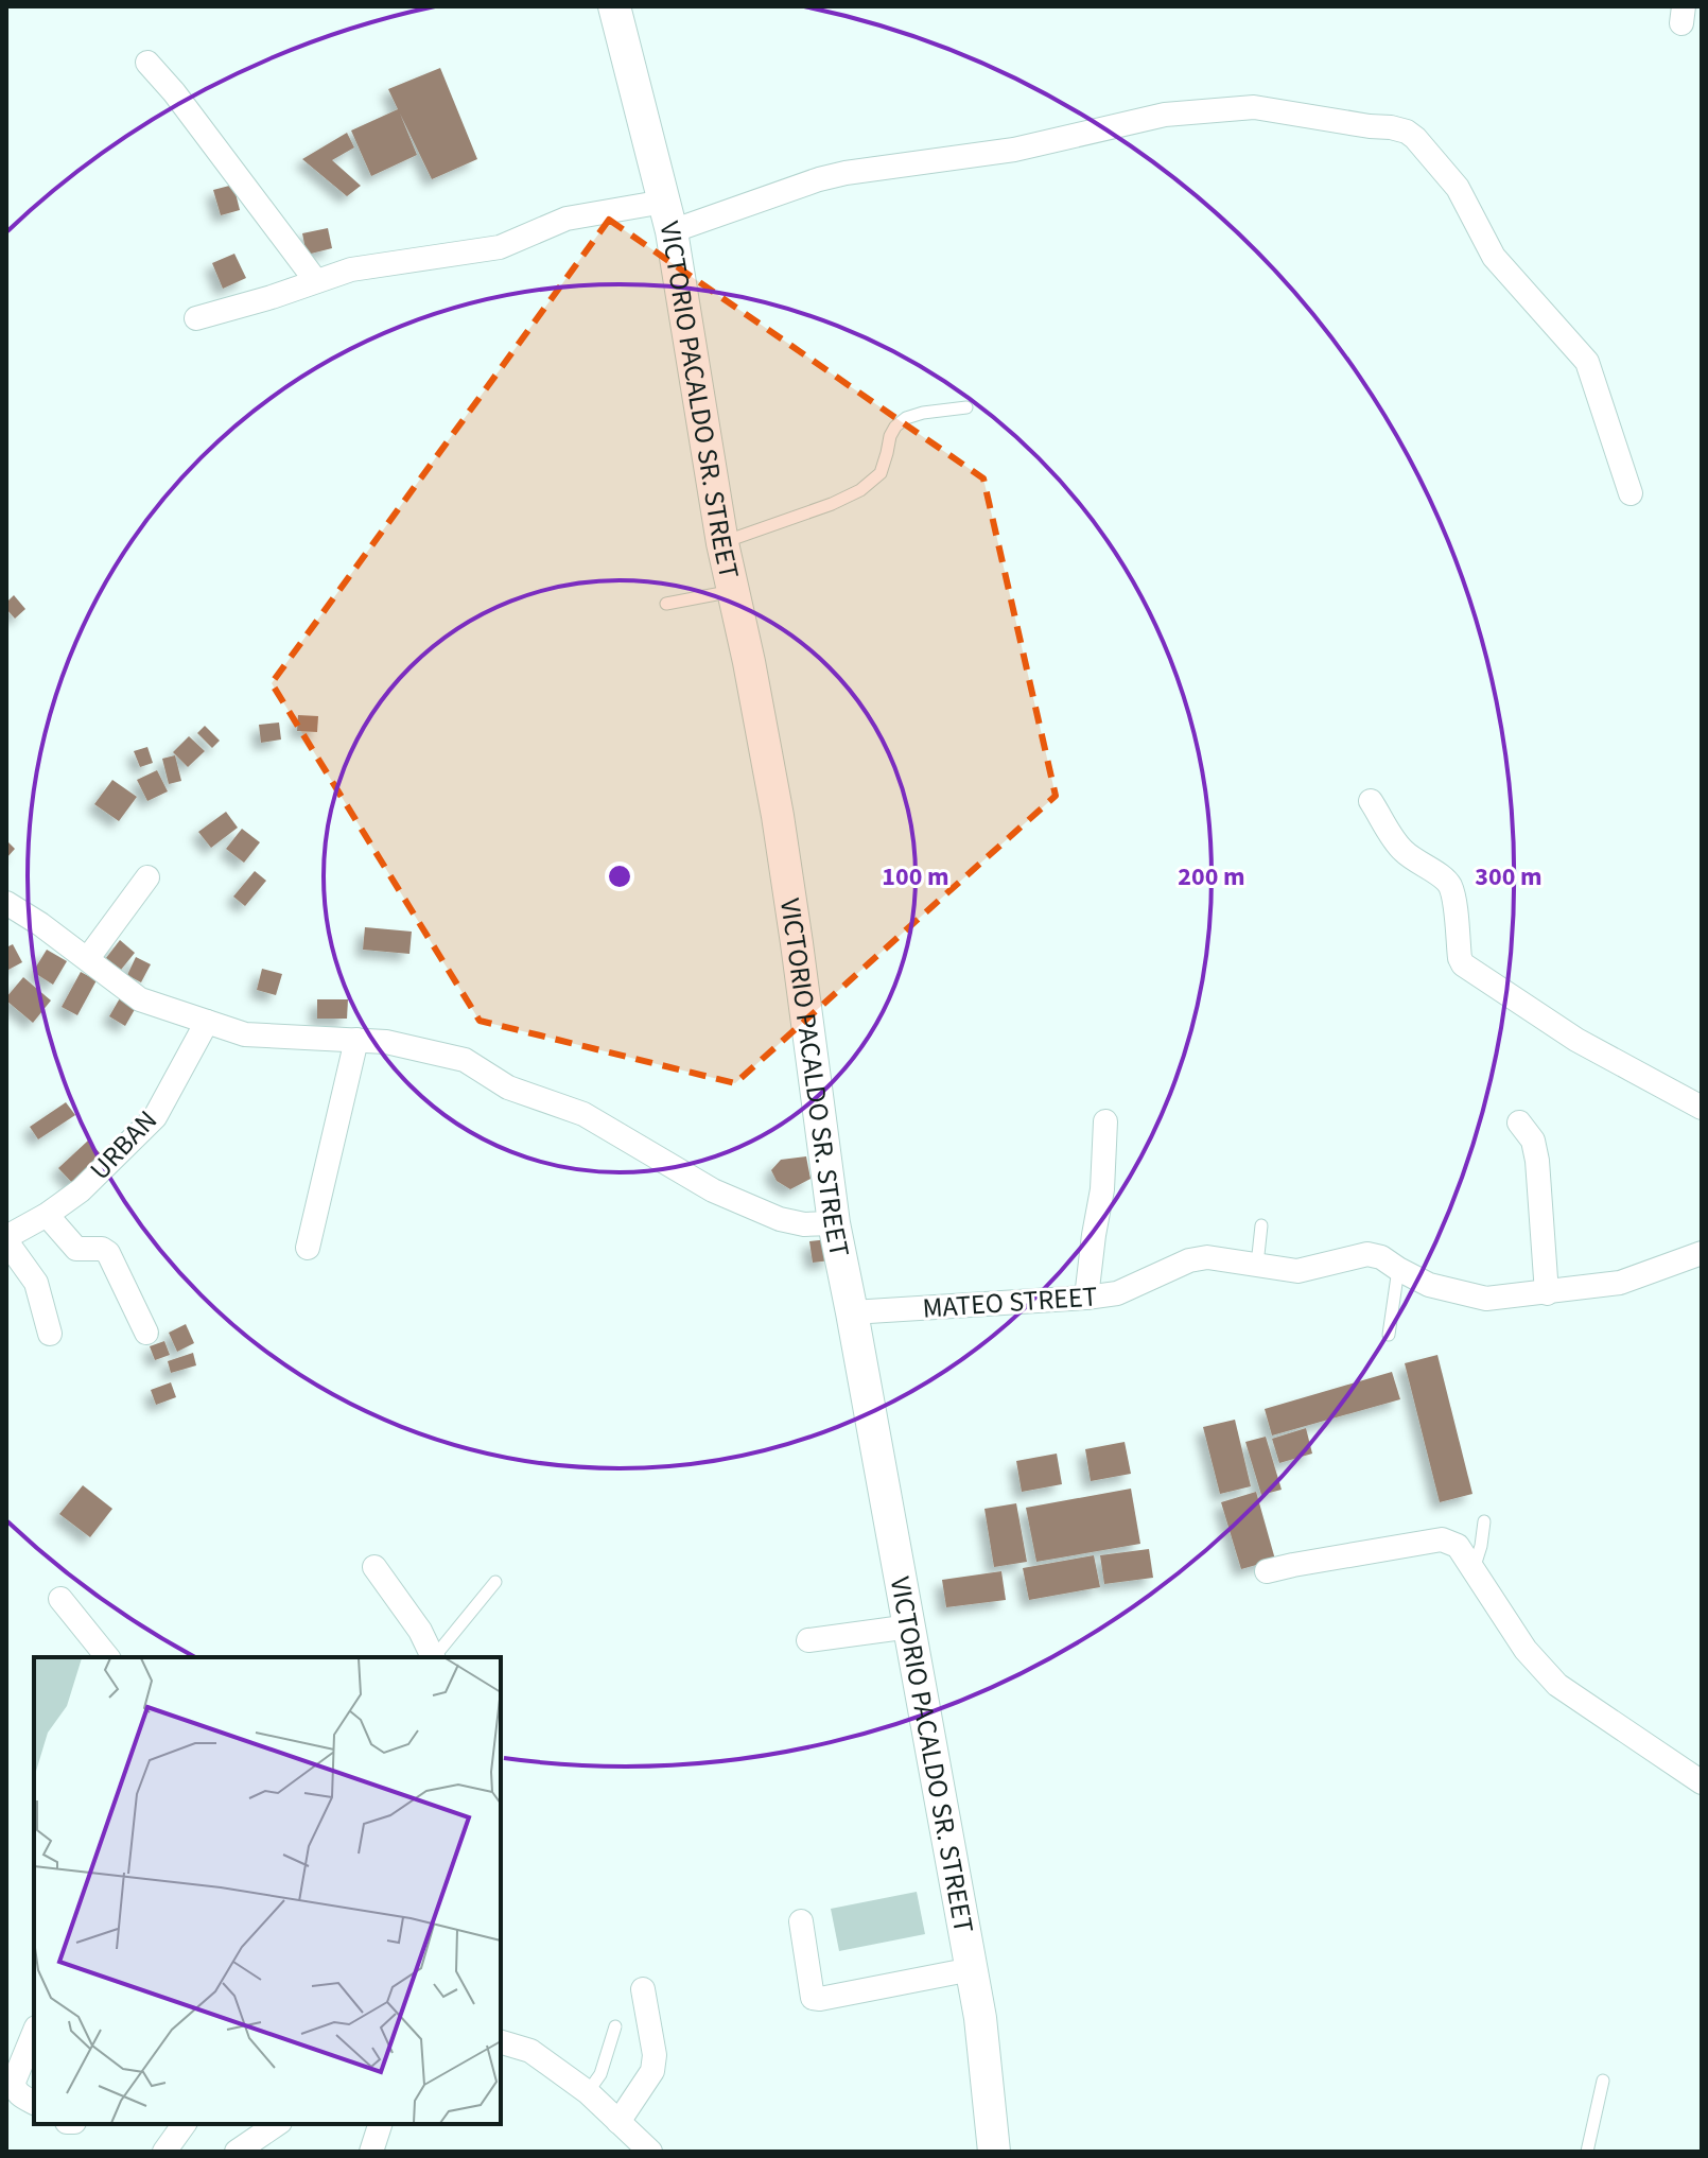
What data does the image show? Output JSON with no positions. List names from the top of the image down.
{
  "streets": {
    "street": ["VICTORIO PACALDO SR. STREET", "URBAN", "MATEO STREET"]
  },
  "crossings": [
    ["VICTORIO PACALDO SR. STREET", "MATEO STREET"]
  ],
  "rings": ["100 m", "200 m", "300 m"]
}
